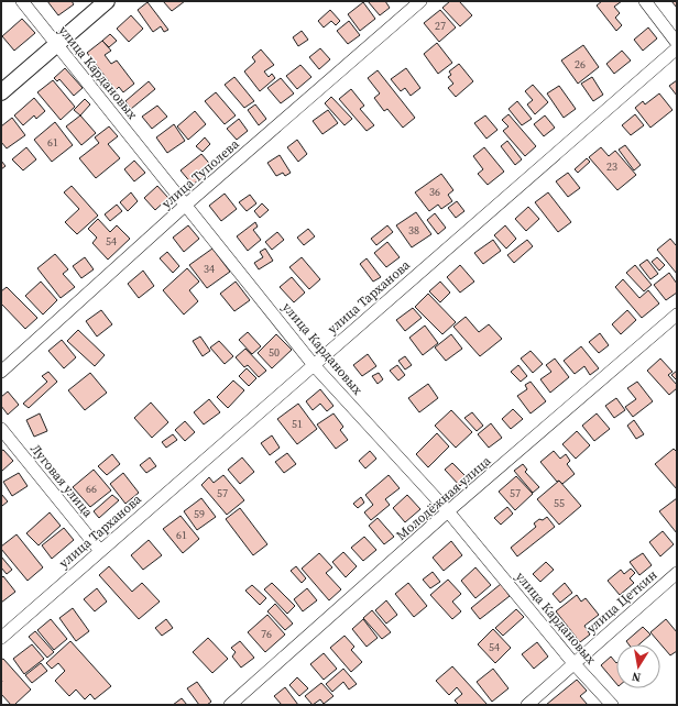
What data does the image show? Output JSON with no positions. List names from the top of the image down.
{
  "streets": {
    "street": [
      "улица Кардановых",
      "улица Туполева",
      "улица Тарханова",
      "Луговая улица",
      "Молодёжная улица",
      "улица Цеткин"
    ]
  },
  "crossings": [
    ["улица Кардановых", "улица Туполева"],
    ["улица Кардановых", "улица Тарханова"],
    ["улица Кардановых", "Молодёжная улица"],
    ["улица Кардановых", "улица Цеткин"],
    ["улица Тарханова", "Луговая улица"]
  ],
  "house_numbers": [
    "27",
    "26",
    "61",
    "23",
    "36",
    "38",
    "54",
    "34",
    "50",
    "51",
    "66",
    "57",
    "57",
    "55",
    "59",
    "61",
    "76",
    "54"
  ],
  "north": "bottom"
}
